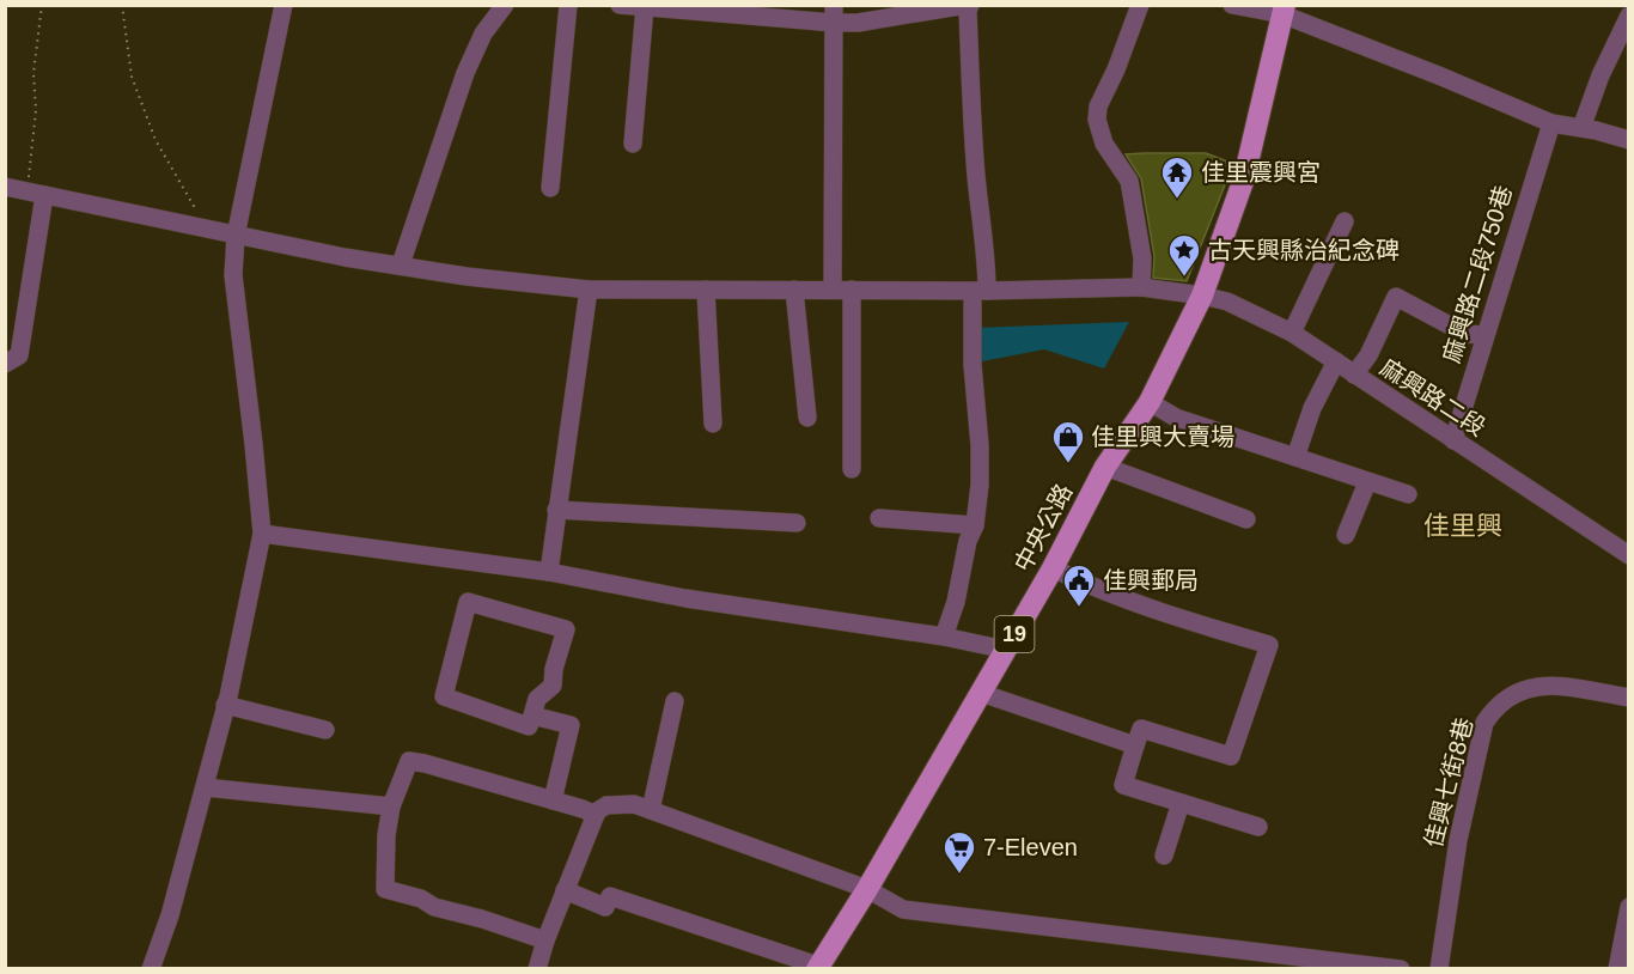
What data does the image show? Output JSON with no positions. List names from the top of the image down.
{
  "streets": {
    "main road": ["中央公路", "19"],
    "street": ["麻興路二段750巷", "麻興路二段", "佳興七街8巷"]
  },
  "crossings": [
    ["麻興路二段750巷", "麻興路二段"],
    ["麻興路二段", "中央公路"]
  ],
  "districts": ["佳里興"],
  "places": {
    "temple": ["佳里震興宮"],
    "place": ["古天興縣治紀念碑"],
    "shop": ["佳里興大賣場"],
    "public building": ["佳興郵局"],
    "supermarket": ["7-Eleven"]
  }
}
